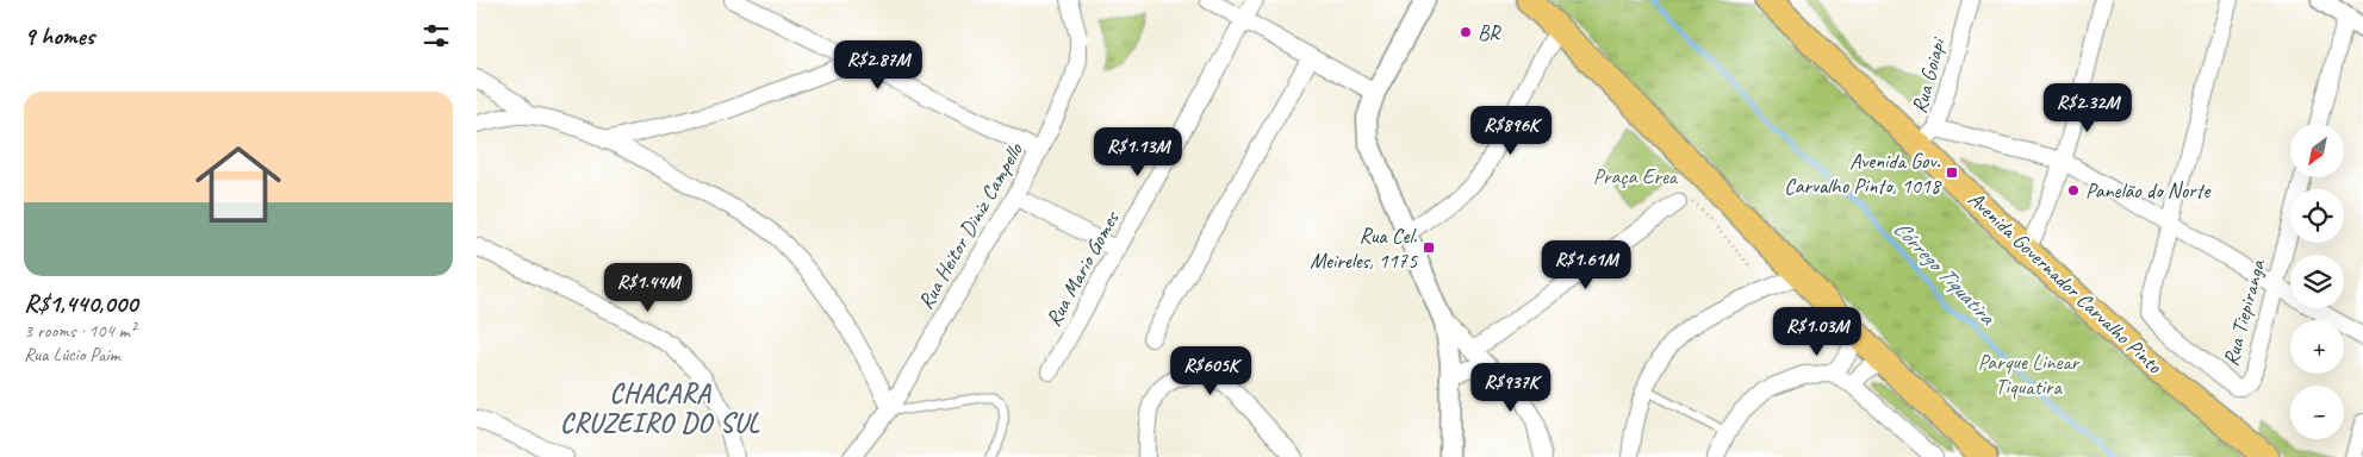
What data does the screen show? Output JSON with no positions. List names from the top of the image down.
{
  "streets": {
    "main road": ["Avenida Governador Carvalho Pinto"],
    "street": [
      "Rua Goiapi",
      "Rua Heitor Diniz Campello",
      "Rua Mario Gomes",
      "Rua Tiepiranga"
    ]
  },
  "crossings": [
    ["Rua Goiapi", "Avenida Governador Carvalho Pinto"]
  ],
  "districts": ["CHACARA CRUZEIRO DO SUL"],
  "water": ["Córrego Tiquatira"],
  "parks": ["Praça Erea", "Parque Linear Tiquatira"],
  "places": {
    "other": ["BR", "Panelão do Norte"],
    "transit": ["Avenida Gov. Carvalho Pinto, 1018", "Rua Cel. Meireles, 1175"]
  },
  "north": "bottom left",
  "page": {
    "heading": "9 homes",
    "price": [
      "R$2.87M",
      "R$2.32M",
      "R$896K",
      "R$1.13M",
      "R$1.61M",
      "R$1.44M",
      "R$1.03M",
      "R$605K",
      "R$937K"
    ],
    "list": [
      {
        "name": "R$1,440,000",
        "note": "3 rooms · 104 m² · Rua Lúcio Paim"
      }
    ],
    "map_buttons": ["+", "−"]
  }
}
